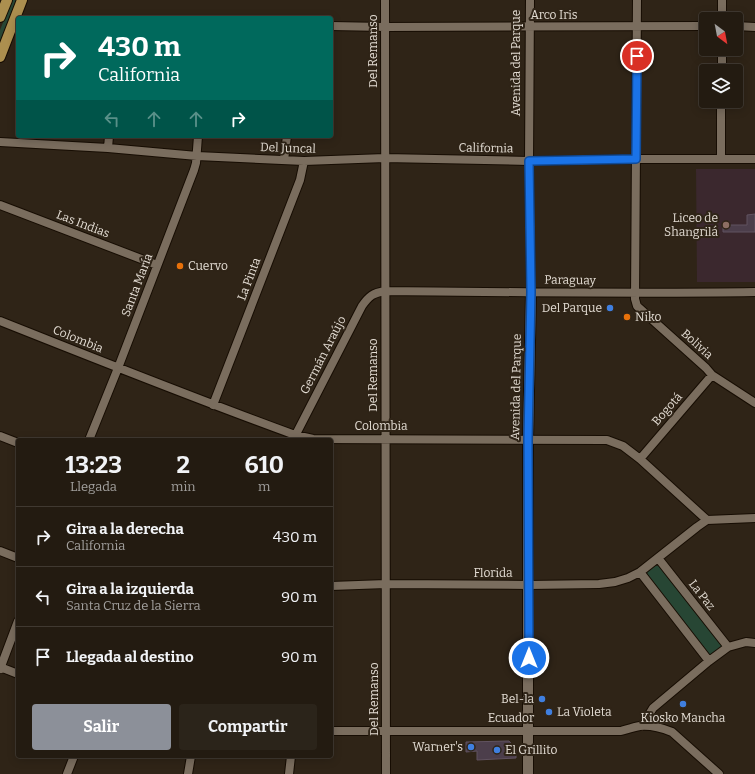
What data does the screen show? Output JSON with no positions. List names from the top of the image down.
{
  "streets": {
    "street": [
      "Arco Iris",
      "Del Remanso",
      "Avenida del Parque",
      "Del Juncal",
      "California",
      "Las Indias",
      "La Pinta",
      "Paraguay",
      "Santa María",
      "Colombia",
      "Bolivia",
      "Germán Araújo",
      "Bogotá",
      "Florida",
      "La Paz",
      "Ecuador"
    ]
  },
  "crossings": [
    ["Arco Iris", "Del Remanso"],
    ["Arco Iris", "Avenida del Parque"],
    ["Del Remanso", "Del Juncal"],
    ["Del Remanso", "California"],
    ["Del Remanso", "Paraguay"],
    ["Del Remanso", "Colombia"],
    ["Del Remanso", "Germán Araújo"],
    ["Del Remanso", "Florida"],
    ["Del Remanso", "Ecuador"],
    ["Avenida del Parque", "California"],
    ["Avenida del Parque", "Paraguay"],
    ["Avenida del Parque", "Colombia"],
    ["Avenida del Parque", "Florida"],
    ["Avenida del Parque", "Ecuador"],
    ["Del Juncal", "California"],
    ["Del Juncal", "La Pinta"],
    ["Del Juncal", "Santa María"],
    ["Las Indias", "Santa María"],
    ["La Pinta", "Colombia"],
    ["Paraguay", "Bolivia"],
    ["Paraguay", "Germán Araújo"],
    ["Santa María", "Colombia"],
    ["Colombia", "Germán Araújo"],
    ["Colombia", "Bogotá"],
    ["Colombia", "Florida"],
    ["Bolivia", "Bogotá"],
    ["Florida", "La Paz"]
  ],
  "places": [
    "Liceo de Shangrilá",
    "Cuervo",
    "Del Parque",
    "Niko",
    "Bel-la",
    "Kiosko Mancha",
    "La Violeta",
    "Warner's",
    "El Grillito"
  ],
  "north": "bottom right",
  "page": {
    "turn": ["430 m", "California"],
    "eta": [
      "13:23",
      "Llegada",
      "2",
      "min",
      "610",
      "m"
    ],
    "list": [
      {
        "name": "Gira a la derecha",
        "note": "California",
        "value": "430 m"
      },
      {
        "name": "Gira a la izquierda",
        "note": "Santa Cruz de la Sierra",
        "value": "90 m"
      },
      {
        "name": "Llegada al destino",
        "value": "90 m"
      }
    ],
    "buttons": ["Salir", "Compartir"]
  }
}
